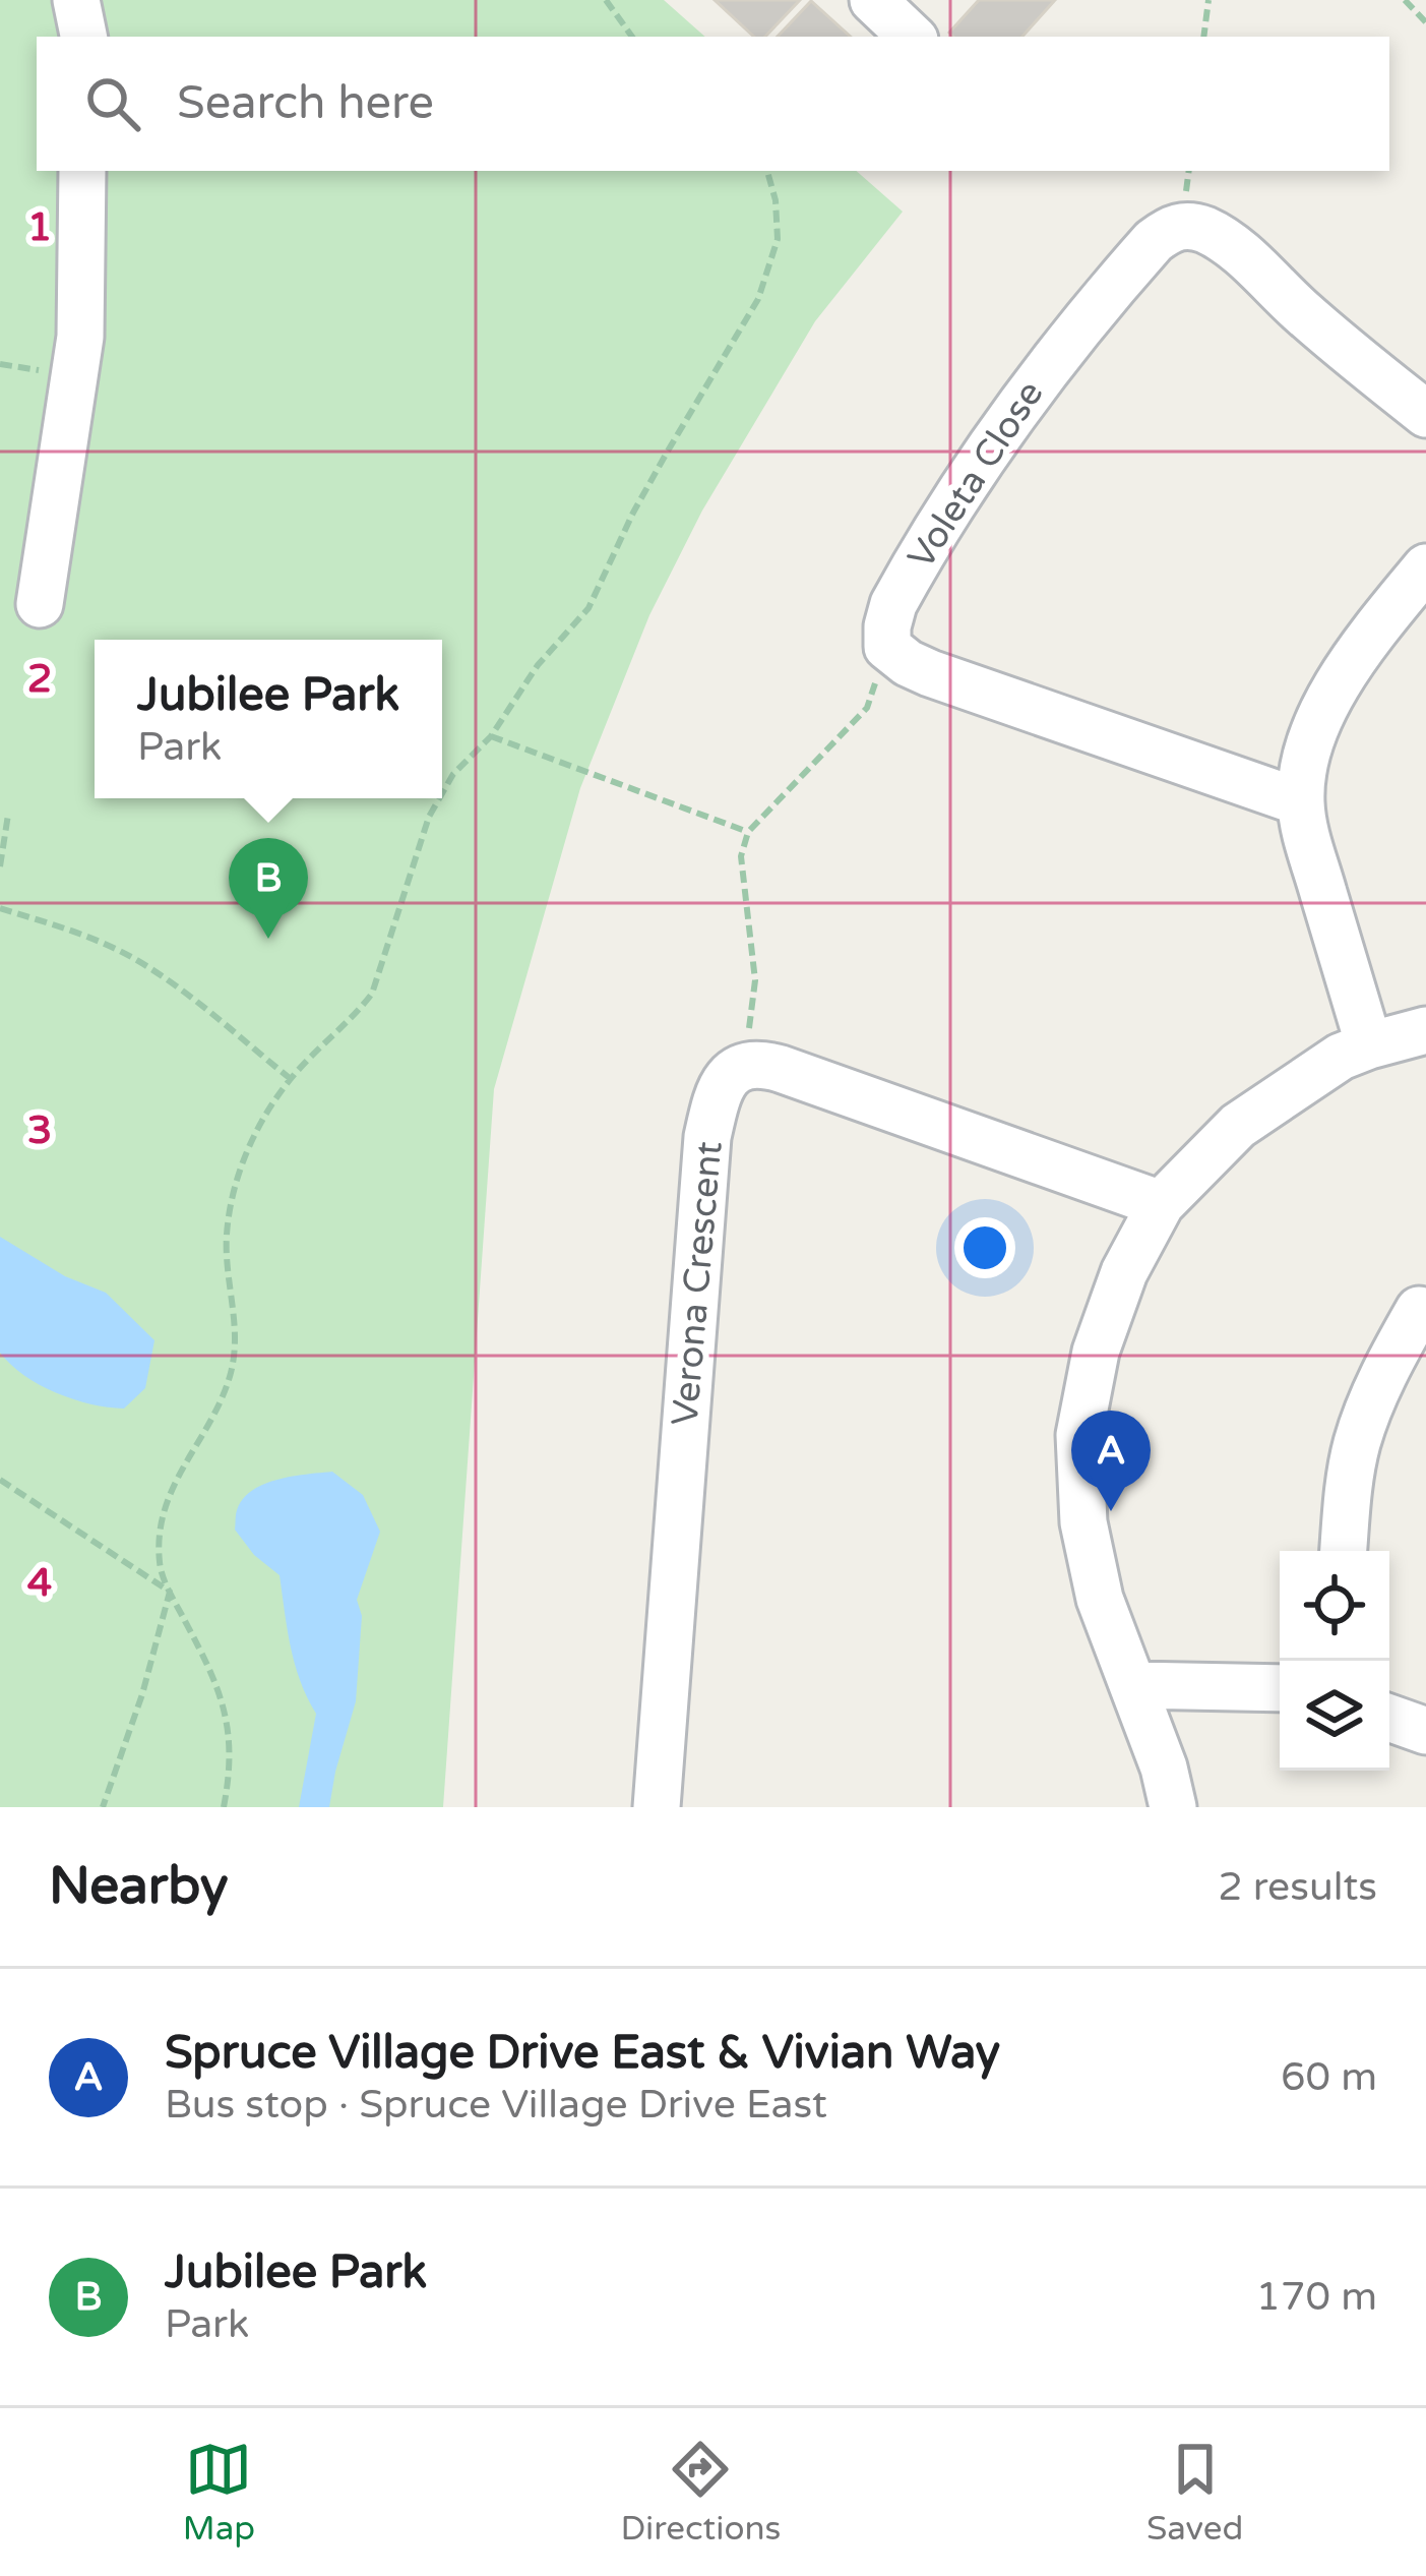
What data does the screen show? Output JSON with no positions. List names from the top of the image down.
{
  "streets": {
    "street": ["Voleta Close", "Verona Crescent"]
  },
  "page": {
    "search": "Search here",
    "popup": ["Jubilee Park", "Park"],
    "pins": ["B", "A"],
    "heading": ["Nearby", "2 results"],
    "list": [
      {
        "mark": "A",
        "name": "Spruce Village Drive East & Vivian Way",
        "note": "Bus stop · Spruce Village Drive East",
        "value": "60 m"
      },
      {
        "mark": "B",
        "name": "Jubilee Park",
        "note": "Park",
        "value": "170 m"
      }
    ],
    "nav": ["Map", "Directions", "Saved"]
  },
  "grid": {
    "rows": [
      "1",
      "2",
      "3",
      "4"
    ]
  }
}
